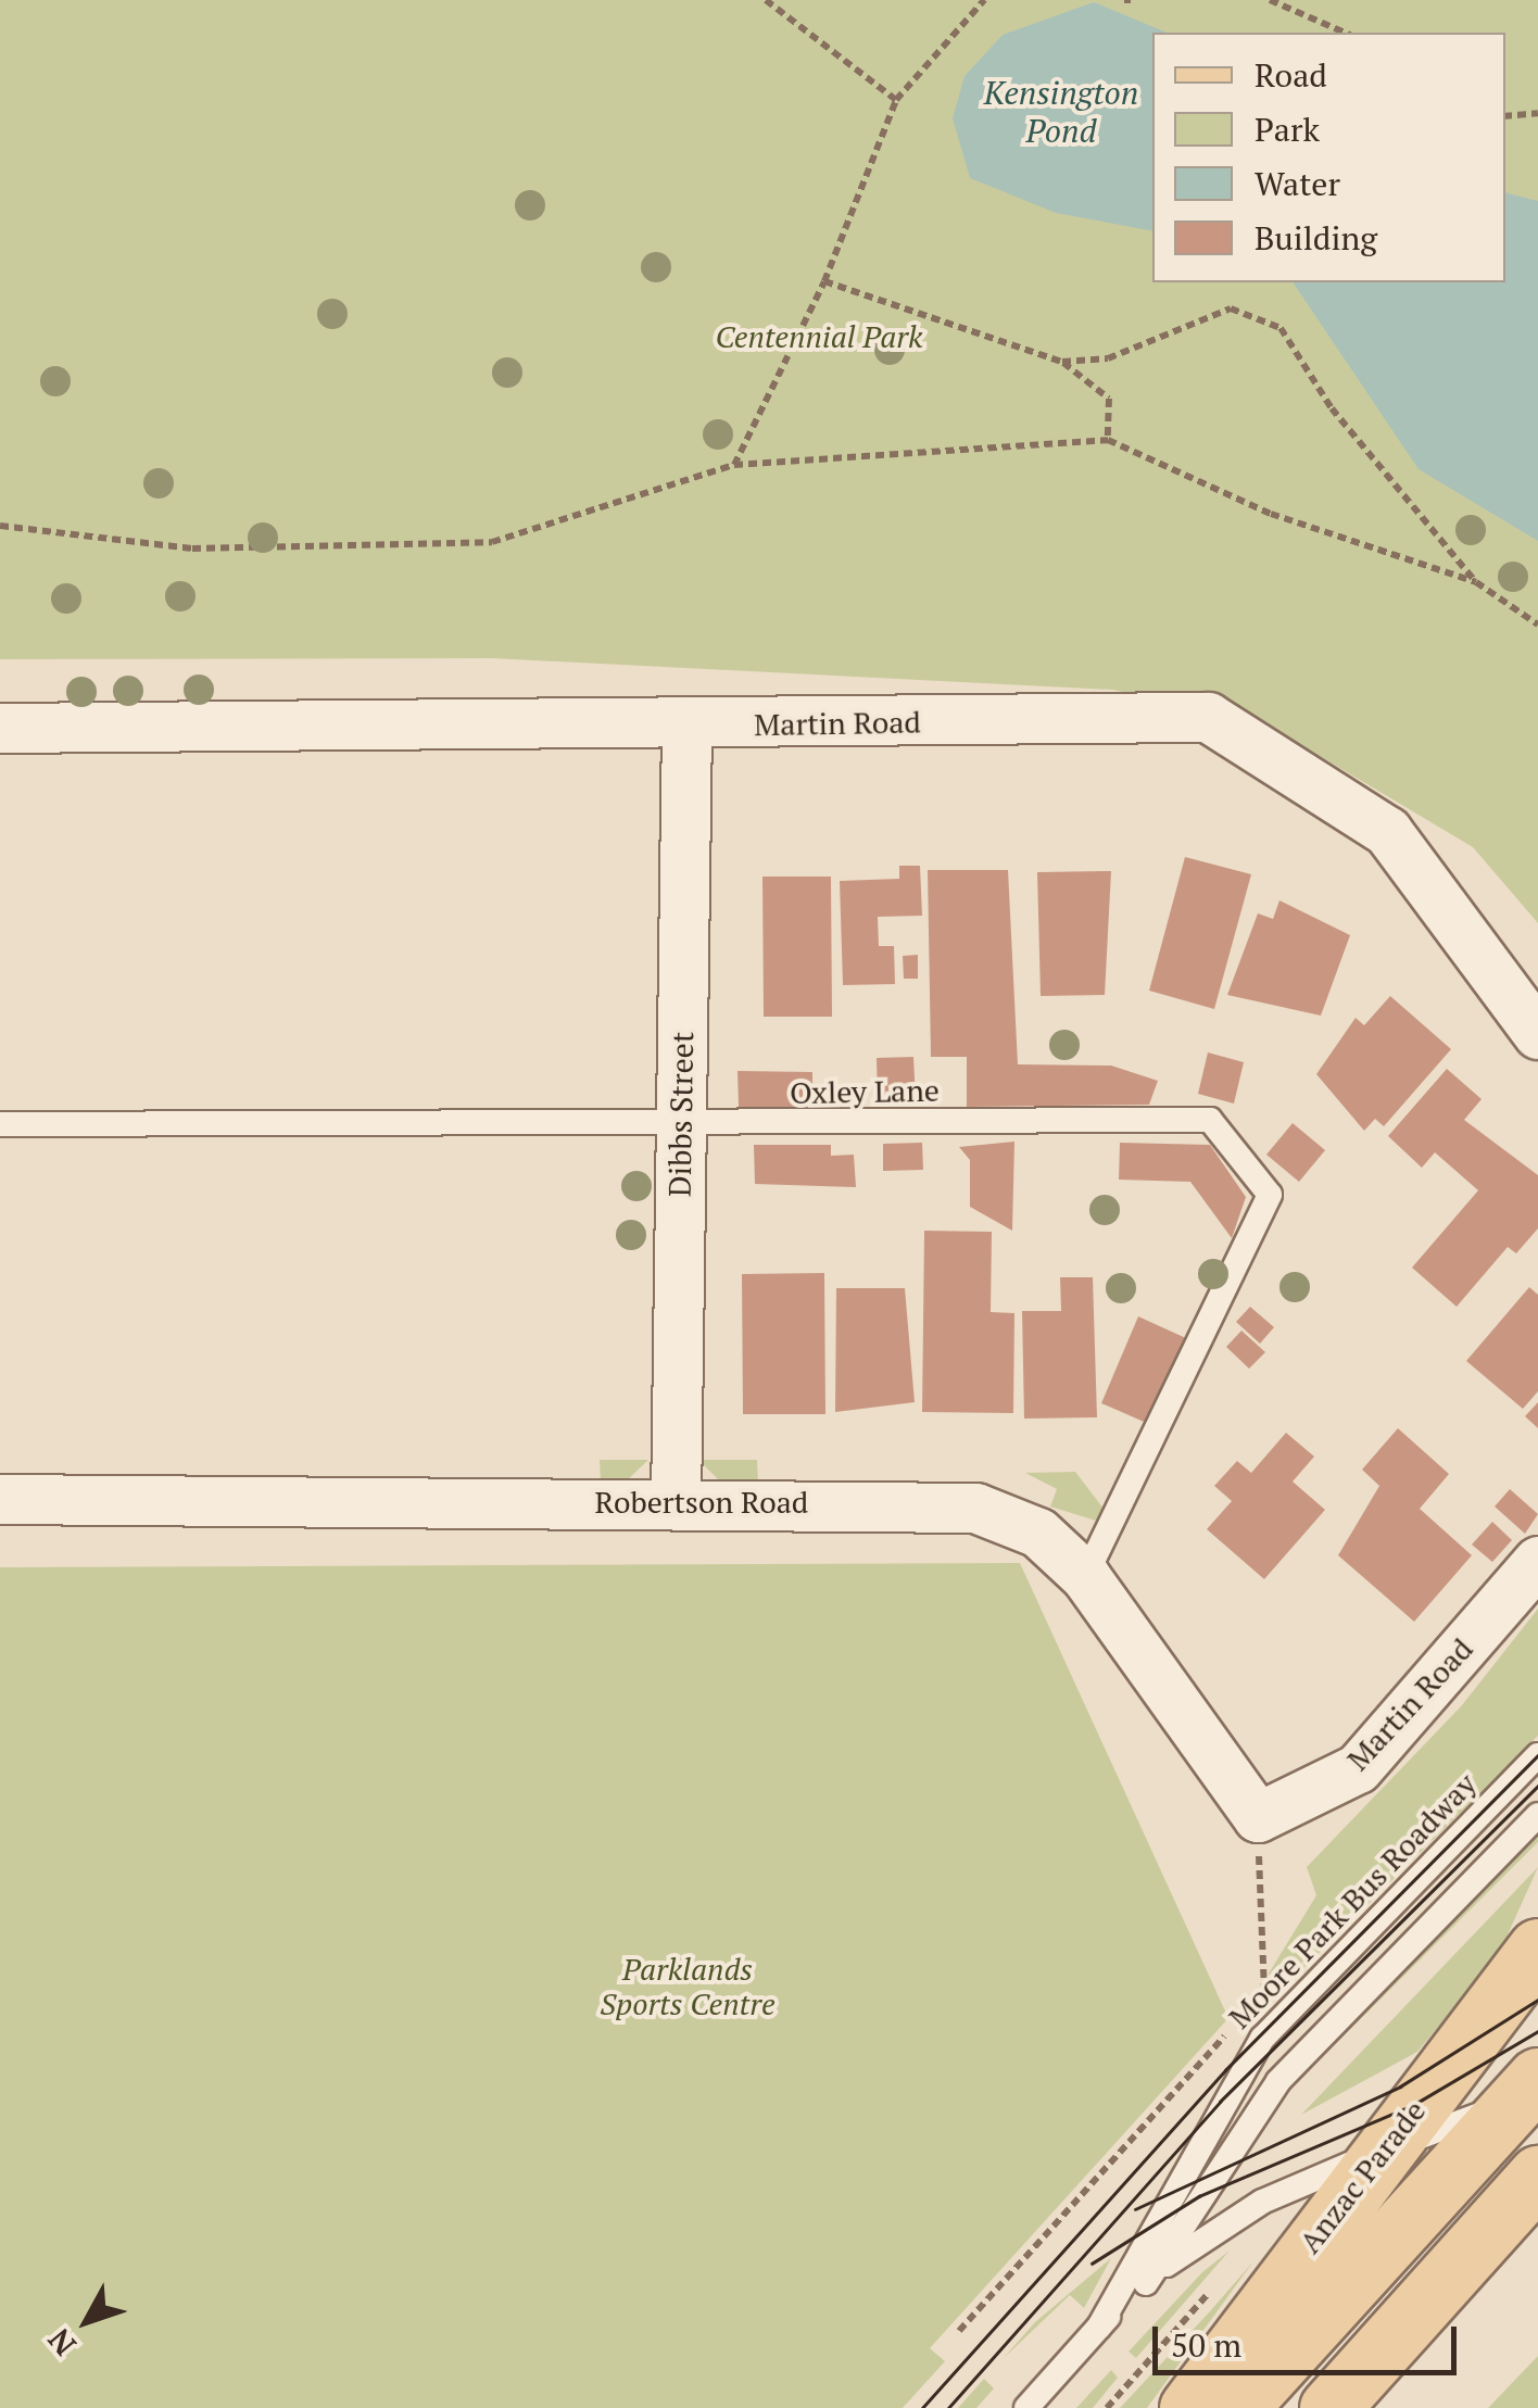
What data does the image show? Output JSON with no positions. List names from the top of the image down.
{
  "streets": {
    "main road": ["Anzac Parade"],
    "street": ["Martin Road", "Dibbs Street", "Robertson Road"],
    "lane": ["Oxley Lane", "Moore Park Bus Roadway"]
  },
  "crossings": [
    ["Martin Road", "Dibbs Street"],
    ["Martin Road", "Robertson Road"],
    ["Oxley Lane", "Dibbs Street"],
    ["Oxley Lane", "Robertson Road"],
    ["Dibbs Street", "Robertson Road"],
    ["Moore Park Bus Roadway", "Anzac Parade"]
  ],
  "water": ["Kensington Pond"],
  "parks": ["Centennial Park", "Parklands Sports Centre"],
  "legend": [
    "Road",
    "Park",
    "Water",
    "Building"
  ],
  "scale_bar": "50 m",
  "north": "bottom left"
}
